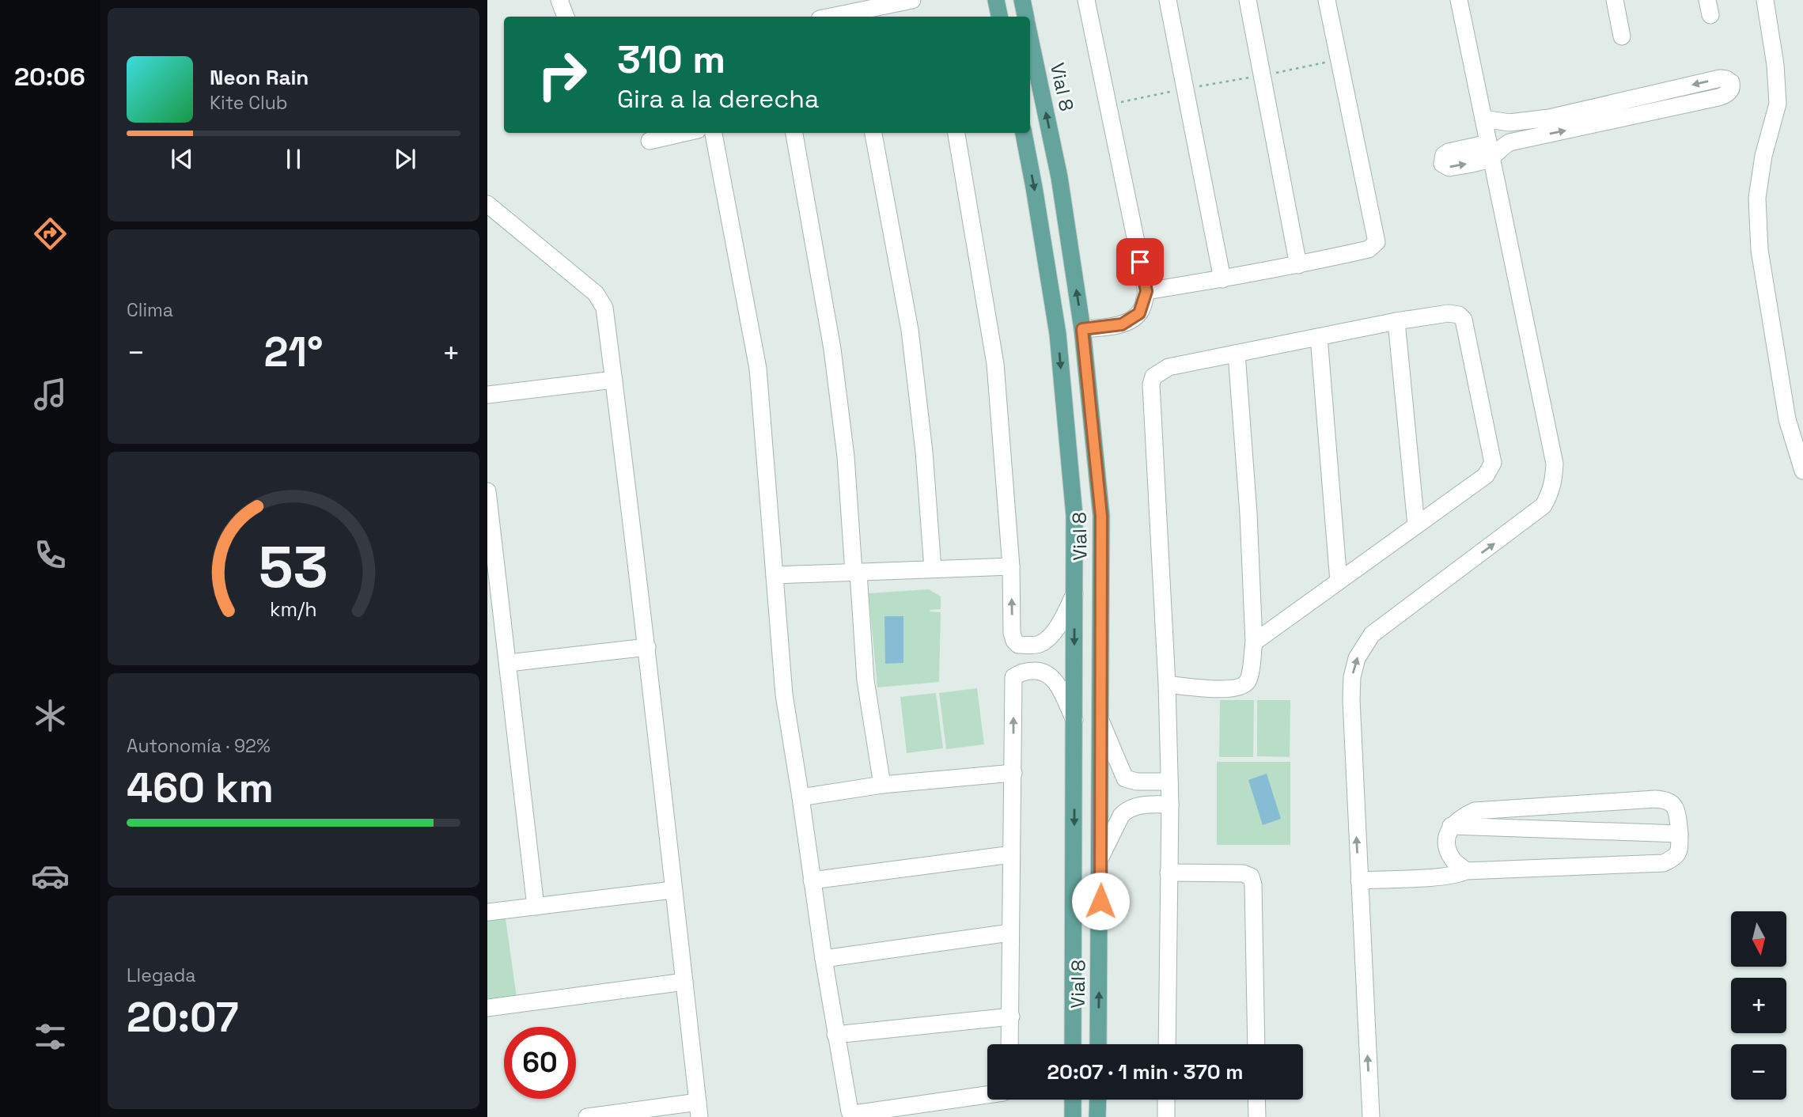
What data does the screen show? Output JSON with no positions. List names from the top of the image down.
{
  "streets": {
    "main road": ["Vial 8"]
  },
  "north": "bottom",
  "page": {
    "tabs": "20:06",
    "turn": ["310 m", "Gira a la derecha"],
    "song": ["Neon Rain", "Kite Club"],
    "tile": [
      "Clima",
      ["Autonomía · 92%", "460 km"],
      ["Llegada", "20:07"]
    ],
    "heat": ["−", "21°", "+"],
    "map_buttons": ["+", "−"],
    "limit": "60",
    "trip": "20:07 · 1 min · 370 m",
    "gauge": ["53", "km/h"]
  }
}
